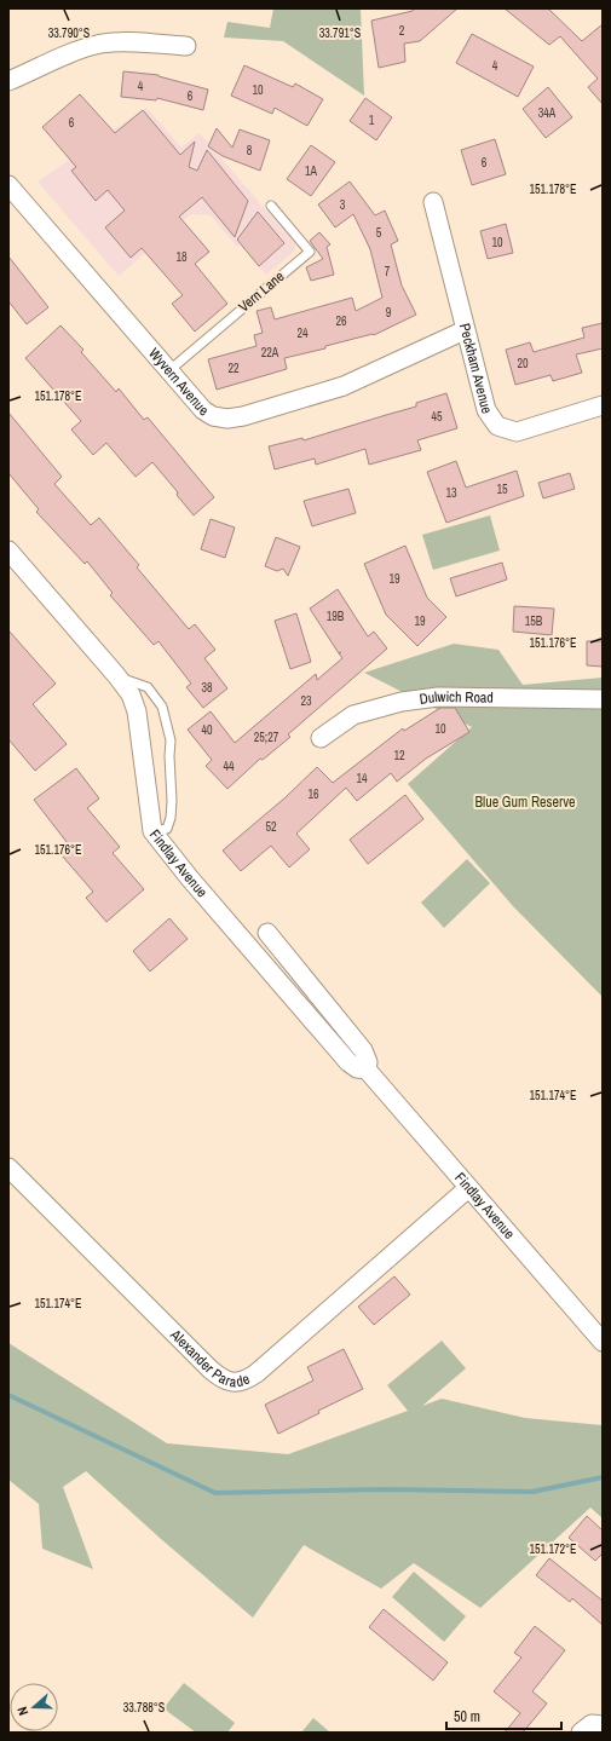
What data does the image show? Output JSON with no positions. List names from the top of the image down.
{
  "streets": {
    "street": [
      "Peckham Avenue",
      "Wyvern Avenue",
      "Dulwich Road",
      "Findlay Avenue",
      "Alexander Parade"
    ],
    "lane": ["Vern Lane"]
  },
  "crossings": [
    ["Vern Lane", "Wyvern Avenue"],
    ["Peckham Avenue", "Wyvern Avenue"],
    ["Findlay Avenue", "Alexander Parade"]
  ],
  "parks": ["Blue Gum Reserve"],
  "house_numbers": [
    "2",
    "4",
    "4",
    "10",
    "6",
    "34A",
    "1",
    "6",
    "8",
    "6",
    "1A",
    "3",
    "5",
    "10",
    "18",
    "7",
    "9",
    "26",
    "24",
    "22A",
    "20",
    "22",
    "45",
    "15",
    "13",
    "19",
    "19B",
    "19",
    "15B",
    "38",
    "23",
    "10",
    "40",
    "25;27",
    "12",
    "44",
    "14",
    "16",
    "52"
  ],
  "scale_bar": "50 m",
  "north": "left",
  "coordinates": [
    "33.790°S",
    "33.791°S",
    "151.178°E",
    "151.176°E",
    "151.174°E",
    "151.172°E",
    "33.788°S"
  ]
}
